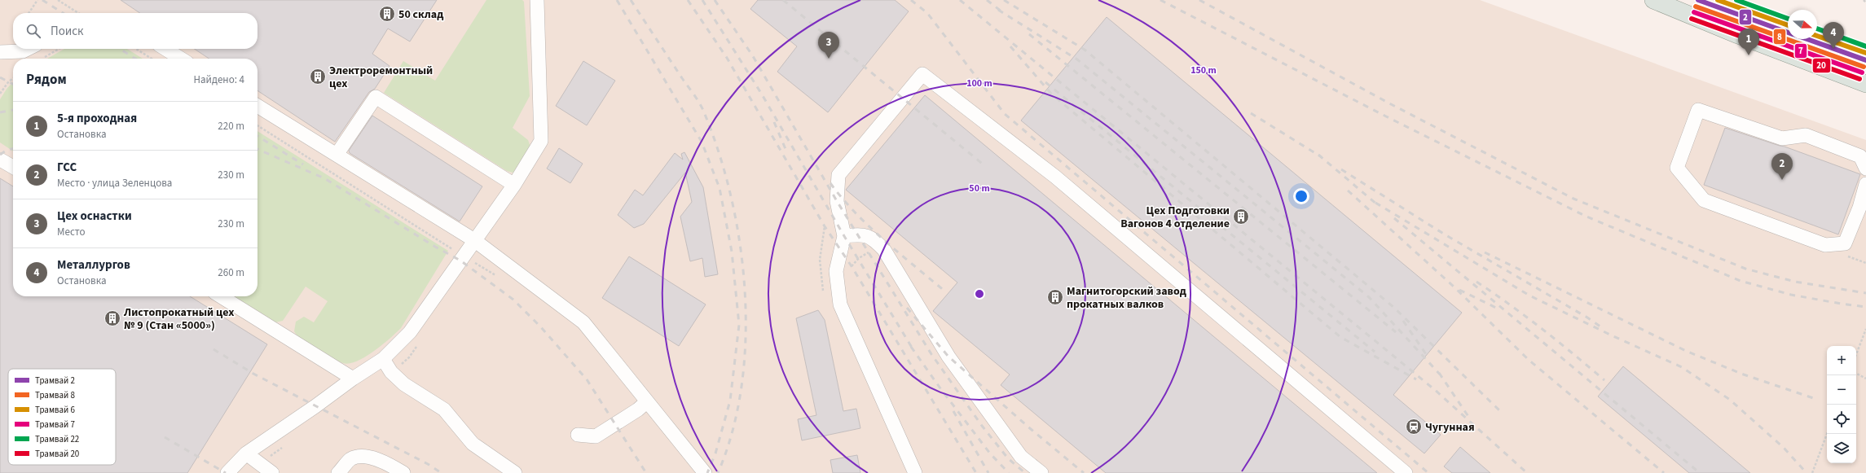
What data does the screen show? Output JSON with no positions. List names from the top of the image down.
{
  "places": {
    "building": [
      "50 склад",
      "Электроремонтный цех",
      "Цех Подготовки Вагонов 4 отделение",
      "Магнитогорский завод прокатных валков",
      "Листопрокатный цех № 9 (Стан «5000»)"
    ],
    "station": ["Чугунная"]
  },
  "lines": [
    "tram line 2",
    "tram line 6",
    "tram line 22",
    "tram line 8",
    "tram line 7",
    "tram line 20"
  ],
  "legend": [
    "Трамвай 2",
    "Трамвай 8",
    "Трамвай 6",
    "Трамвай 7",
    "Трамвай 22",
    "Трамвай 20"
  ],
  "north": "right",
  "page": {
    "search": "Поиск",
    "pins": [
      "4",
      "1",
      "3",
      "2"
    ],
    "heading": ["Рядом", "Найдено: 4"],
    "list": [
      {
        "mark": "1",
        "name": "5-я проходная",
        "note": "Остановка",
        "value": "220 m"
      },
      {
        "mark": "2",
        "name": "ГСС",
        "note": "Место · улица Зеленцова",
        "value": "230 m"
      },
      {
        "mark": "3",
        "name": "Цех оснастки",
        "note": "Место",
        "value": "230 m"
      },
      {
        "mark": "4",
        "name": "Металлургов",
        "note": "Остановка",
        "value": "260 m"
      }
    ],
    "map_buttons": ["+", "−"]
  },
  "rings": ["150 m", "100 m", "50 m"]
}
